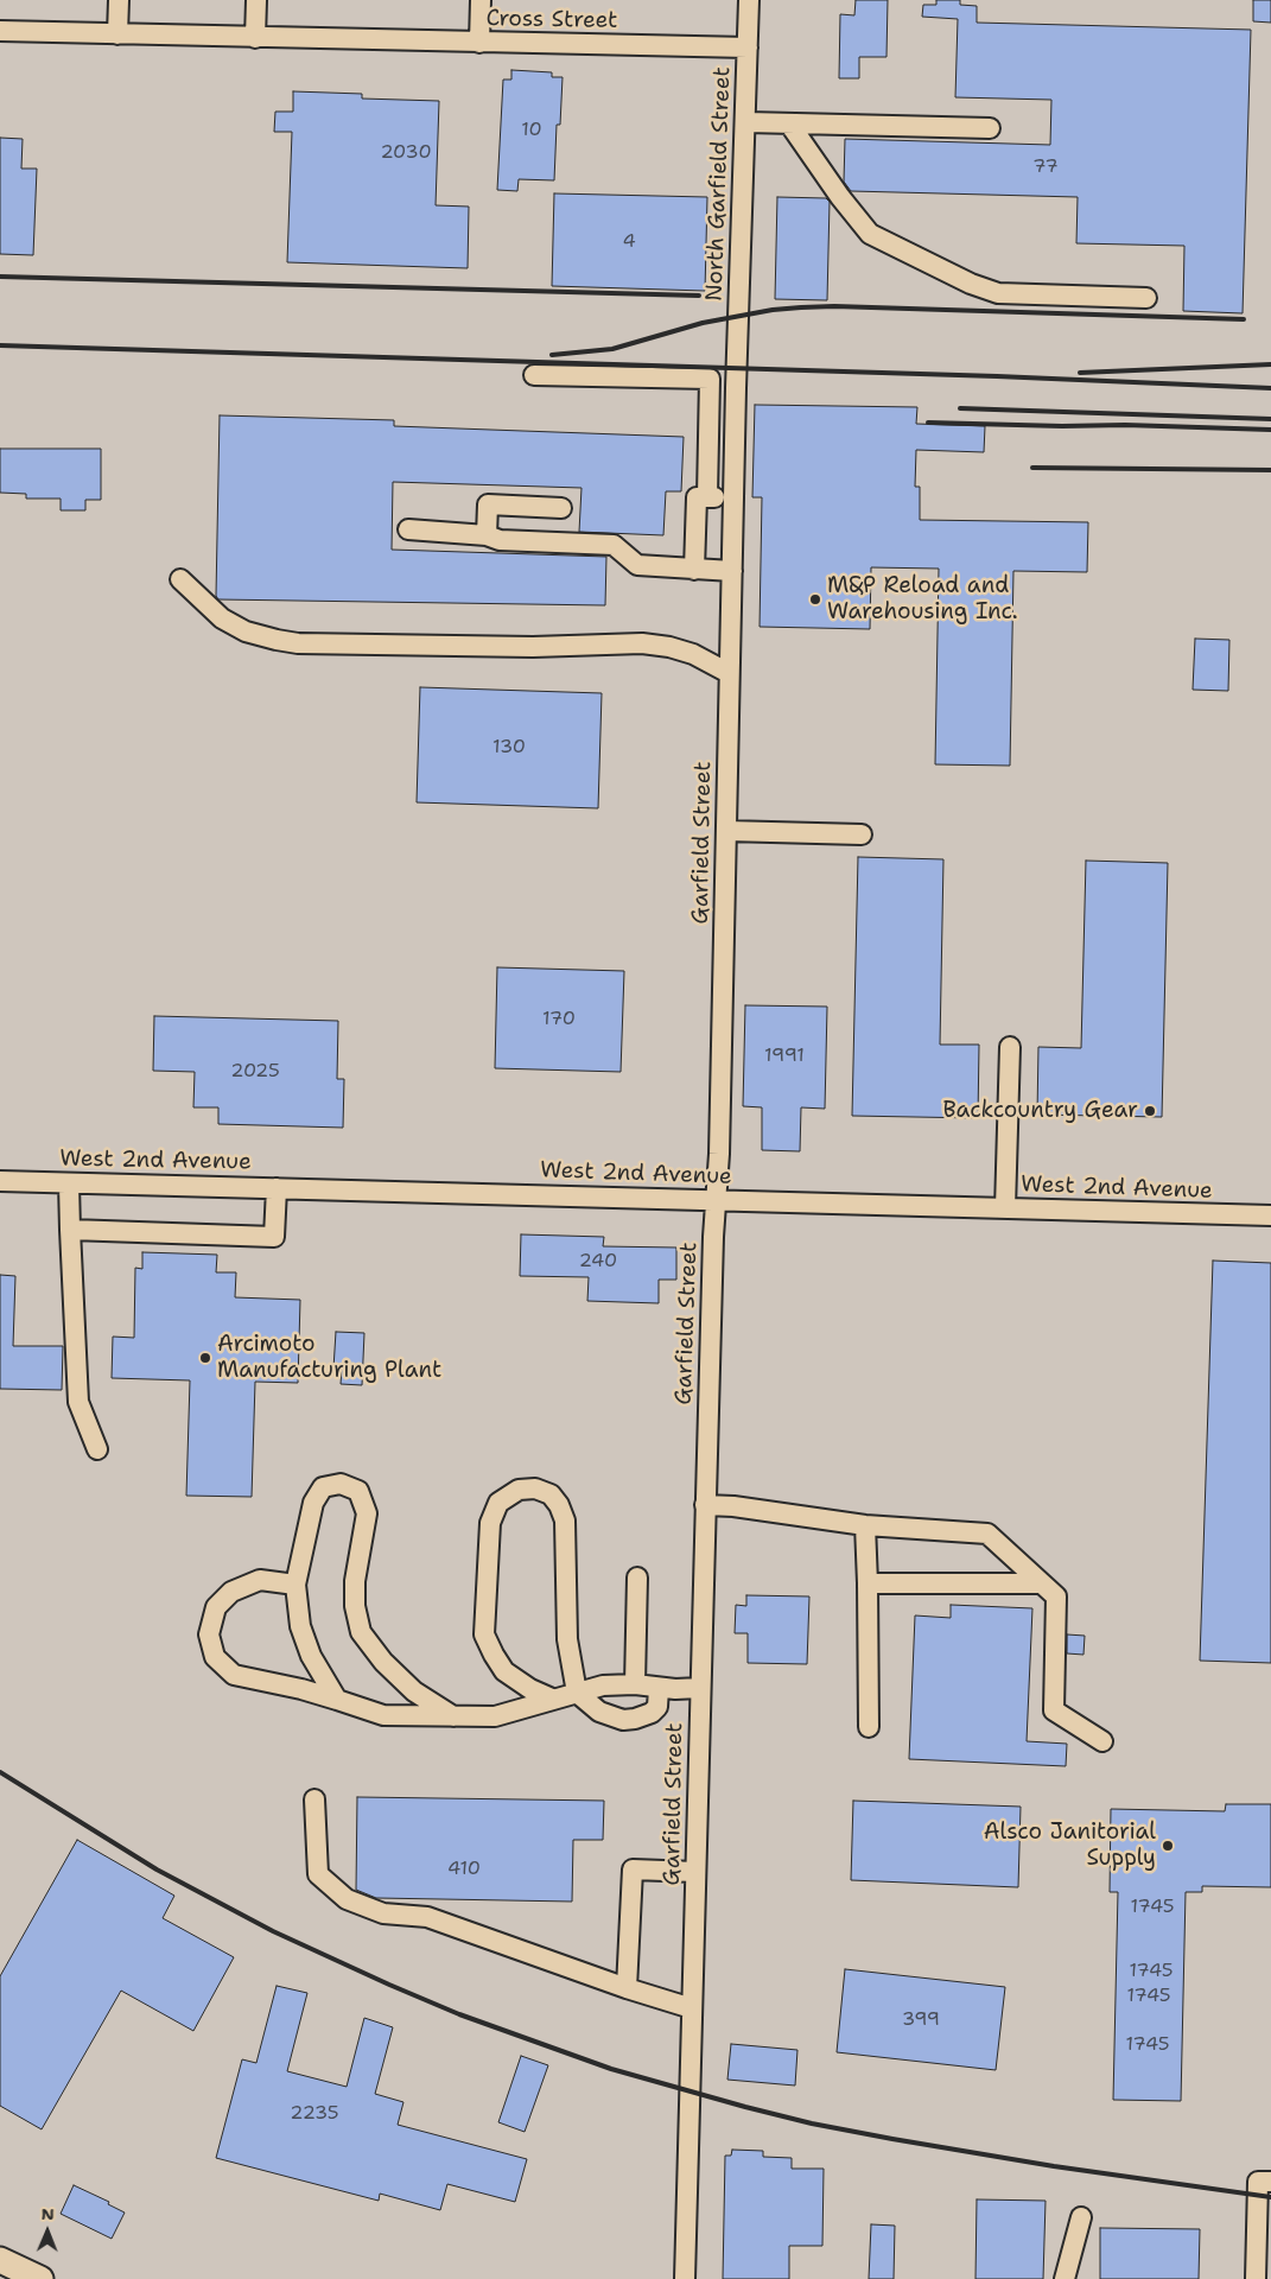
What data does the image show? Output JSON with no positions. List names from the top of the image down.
{
  "streets": {
    "street": [
      "Cross Street",
      "North Garfield Street",
      "Garfield Street",
      "West 2nd Avenue"
    ]
  },
  "crossings": [
    ["Cross Street", "North Garfield Street"],
    ["North Garfield Street", "Garfield Street"],
    ["Garfield Street", "West 2nd Avenue"]
  ],
  "places": [
    "M&P Reload and Warehousing Inc.",
    "Backcountry Gear",
    "Arcimoto Manufacturing Plant",
    "Alsco Janitorial Supply"
  ],
  "house_numbers": [
    "10",
    "2030",
    "77",
    "4",
    "130",
    "170",
    "1991",
    "2025",
    "240",
    "410",
    "1745",
    "1745",
    "1745",
    "399",
    "1745",
    "2235"
  ],
  "north": "top"
}
